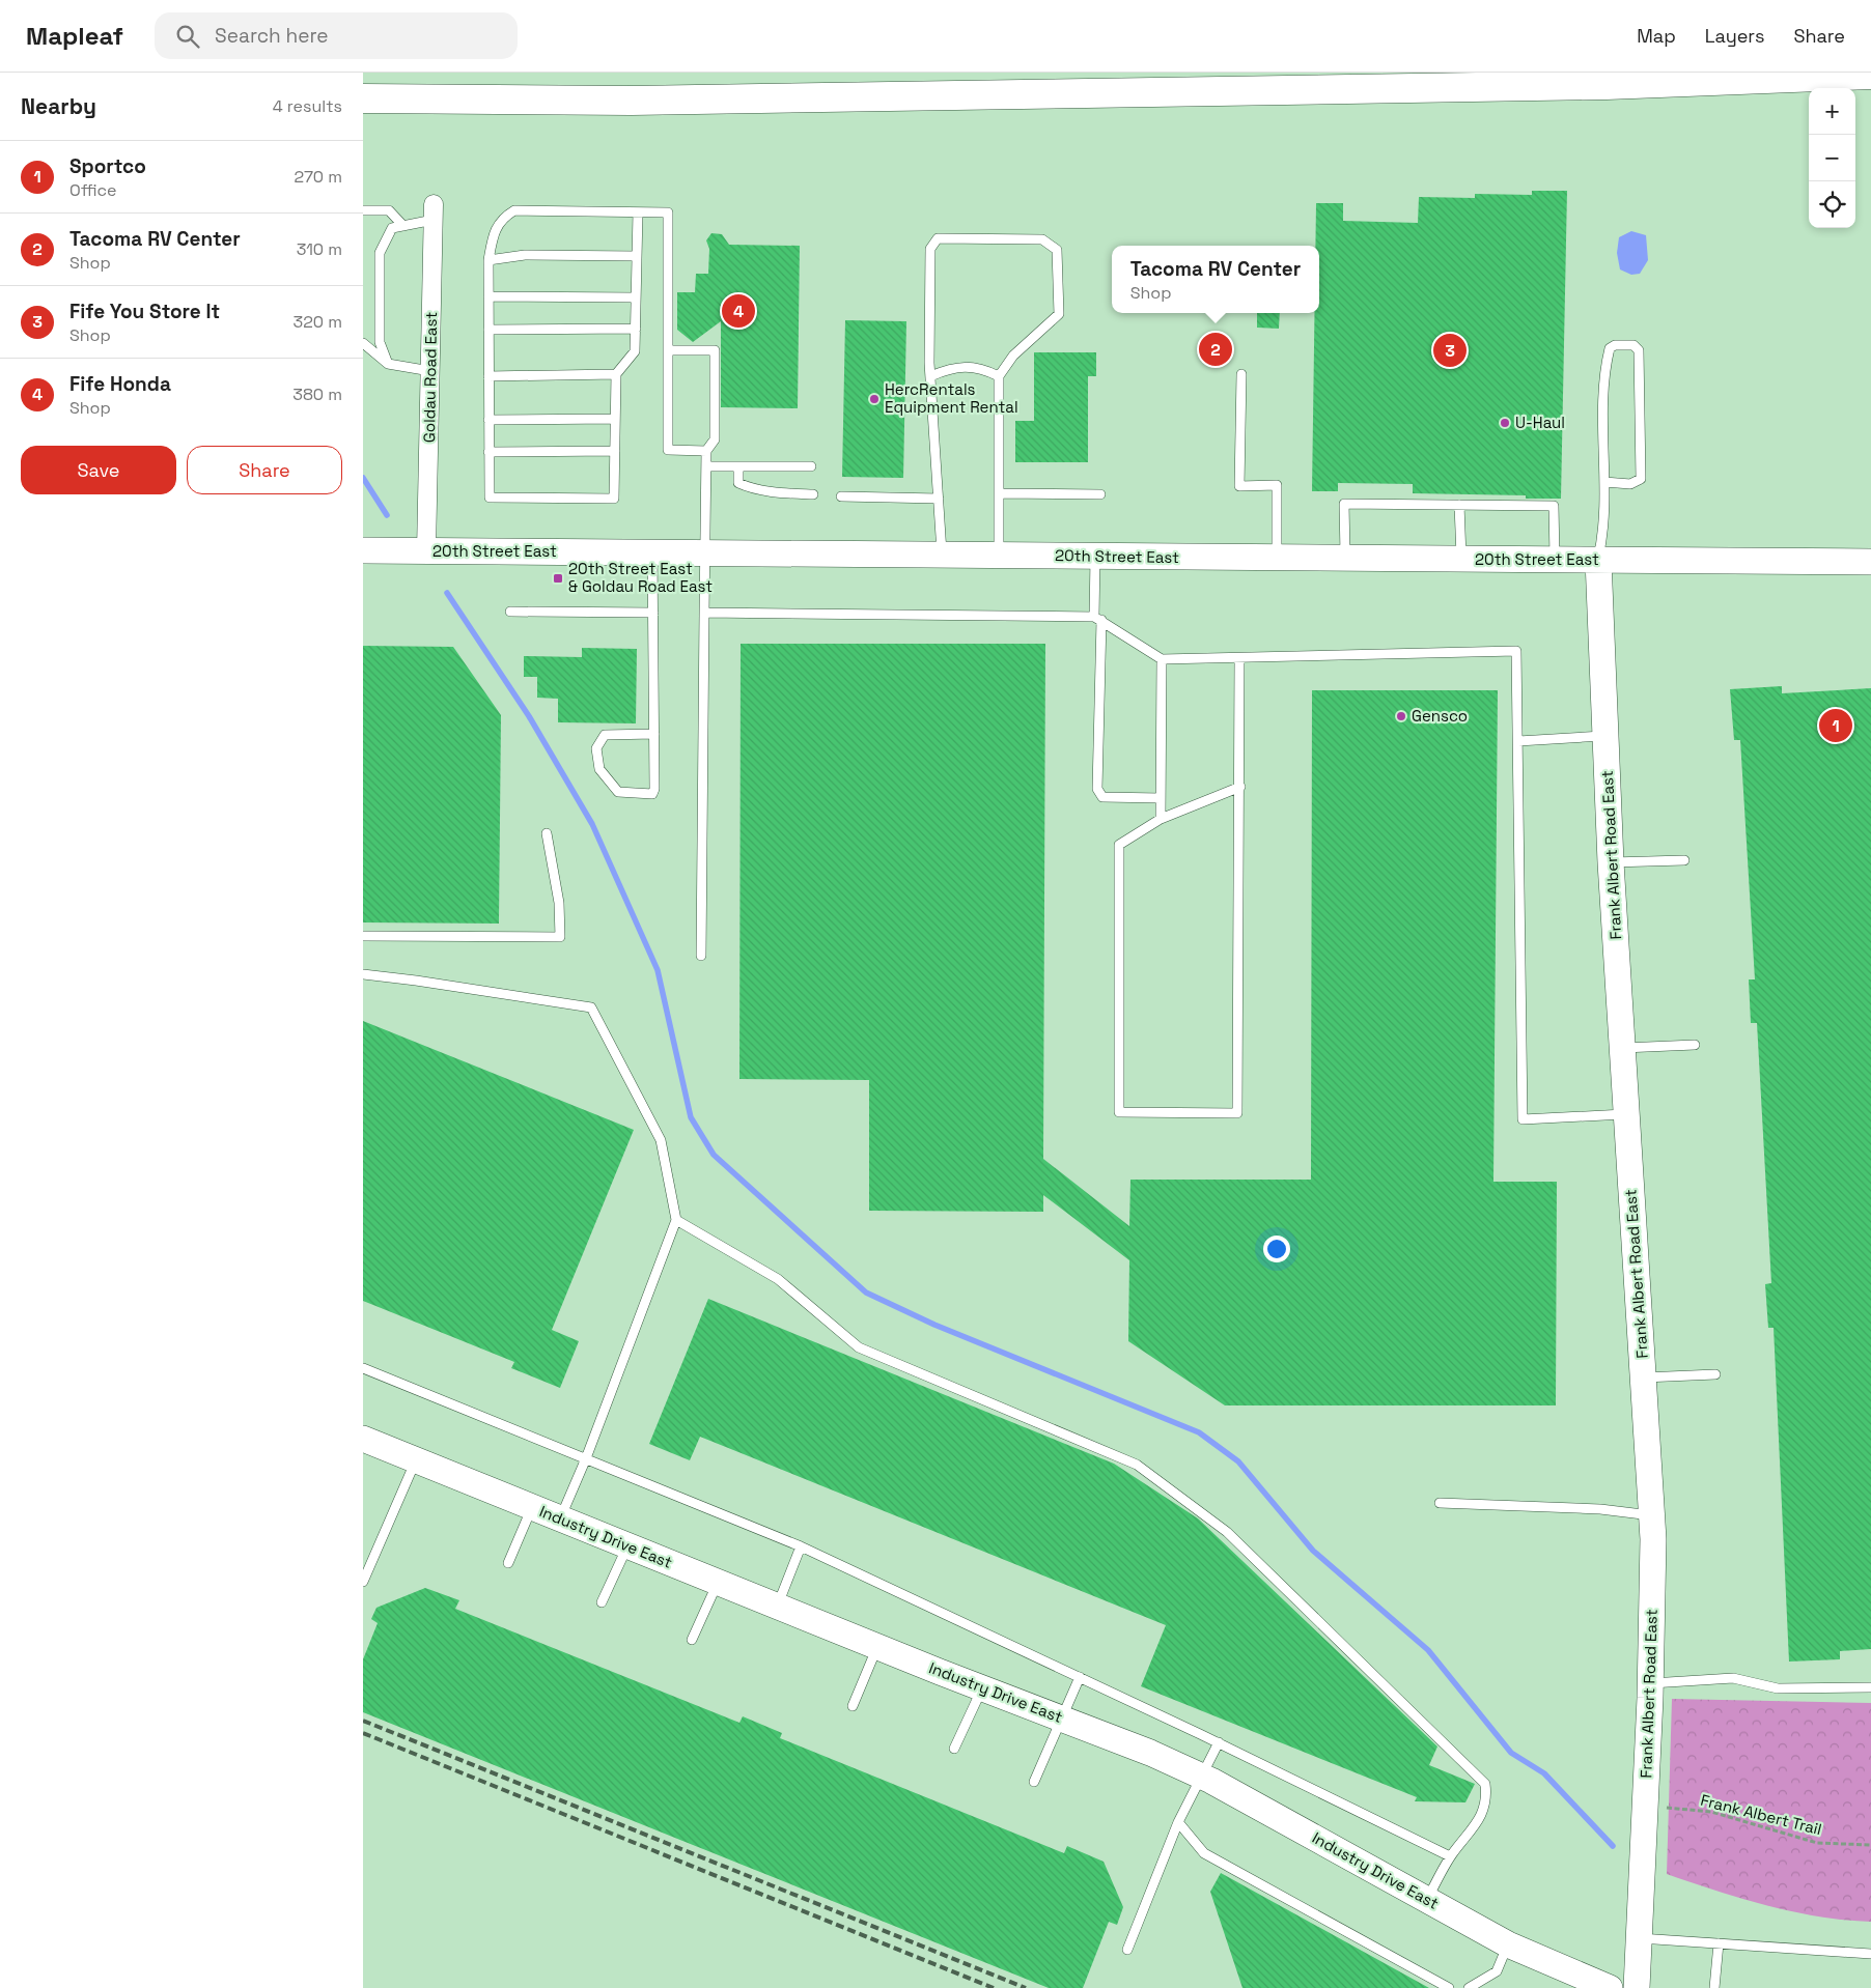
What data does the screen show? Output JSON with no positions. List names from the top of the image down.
{
  "streets": {
    "street": [
      "Goldau Road East",
      "20th Street East",
      "Frank Albert Road East",
      "Industry Drive East"
    ],
    "path": ["Frank Albert Trail"]
  },
  "crossings": [
    ["Goldau Road East", "20th Street East"],
    ["20th Street East", "Frank Albert Road East"],
    ["Frank Albert Road East", "Frank Albert Trail"]
  ],
  "places": {
    "other": ["HercRentals Equipment Rental", "U-Haul", "Gensco"],
    "transit": ["20th Street East & Goldau Road East"]
  },
  "page": {
    "header": "Mapleaf",
    "search": "Search here",
    "nav": ["Map", "Layers", "Share"],
    "heading": ["Nearby", "4 results"],
    "map_buttons": ["+", "−"],
    "list": [
      {
        "mark": "1",
        "name": "Sportco",
        "note": "Office",
        "value": "270 m"
      },
      {
        "mark": "2",
        "name": "Tacoma RV Center",
        "note": "Shop",
        "value": "310 m"
      },
      {
        "mark": "3",
        "name": "Fife You Store It",
        "note": "Shop",
        "value": "320 m"
      },
      {
        "mark": "4",
        "name": "Fife Honda",
        "note": "Shop",
        "value": "380 m"
      }
    ],
    "popup": ["Tacoma RV Center", "Shop"],
    "pins": [
      "4",
      "2",
      "3",
      "1"
    ],
    "buttons": ["Save", "Share"]
  }
}
